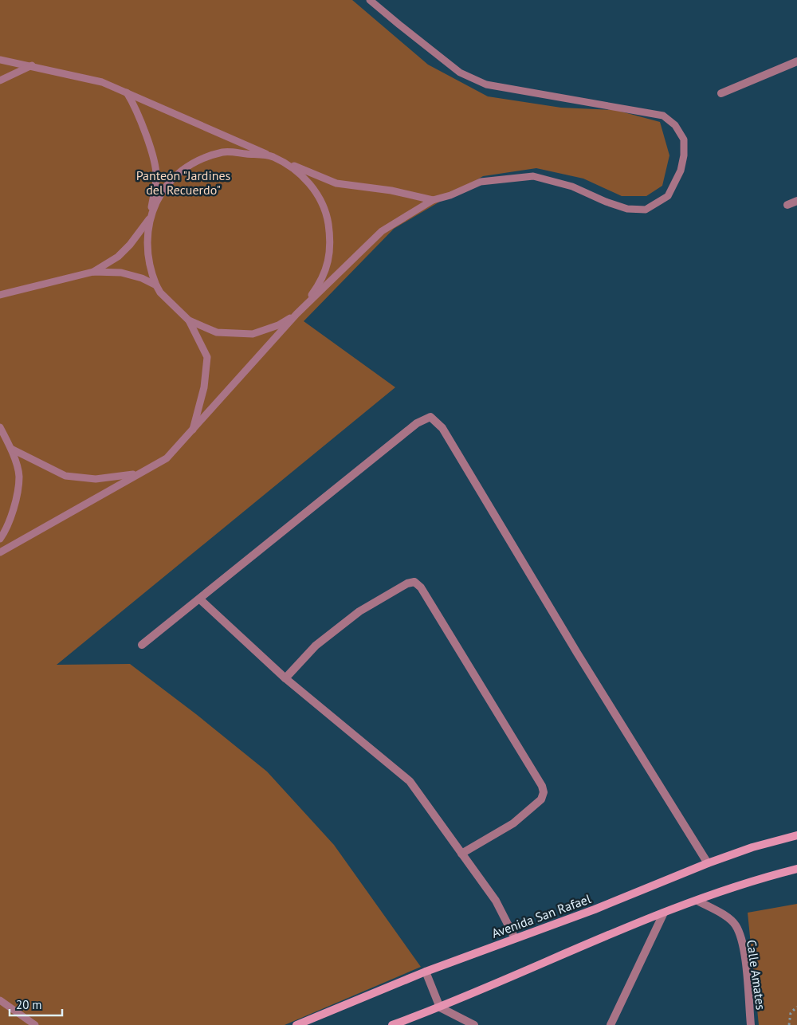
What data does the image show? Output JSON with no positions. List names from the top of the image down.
{
  "streets": {
    "main road": ["Avenida San Rafael"],
    "street": ["Calle Amates"]
  },
  "parks": ["Panteón \"Jardines del Recuerdo\""],
  "scale_bar": "20 m"
}
